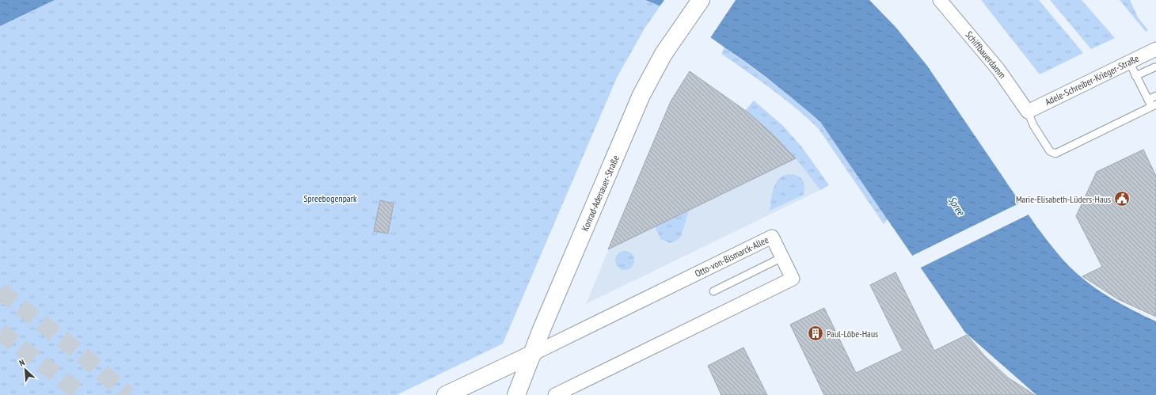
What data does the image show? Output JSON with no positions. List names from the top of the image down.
{
  "streets": {
    "street": [
      "Schiffbauerdamm",
      "Adele-Schreiber-Krieger-Straße",
      "Konrad-Adenauer-Straße",
      "Otto-von-Bismarck-Allee"
    ]
  },
  "crossings": [
    ["Schiffbauerdamm", "Adele-Schreiber-Krieger-Straße"],
    ["Konrad-Adenauer-Straße", "Otto-von-Bismarck-Allee"]
  ],
  "water": ["Spree"],
  "parks": ["Spreebogenpark"],
  "places": {
    "public building": ["Marie-Elisabeth-Lüders-Haus"],
    "building": ["Paul-Löbe-Haus"]
  },
  "north": "top left"
}
